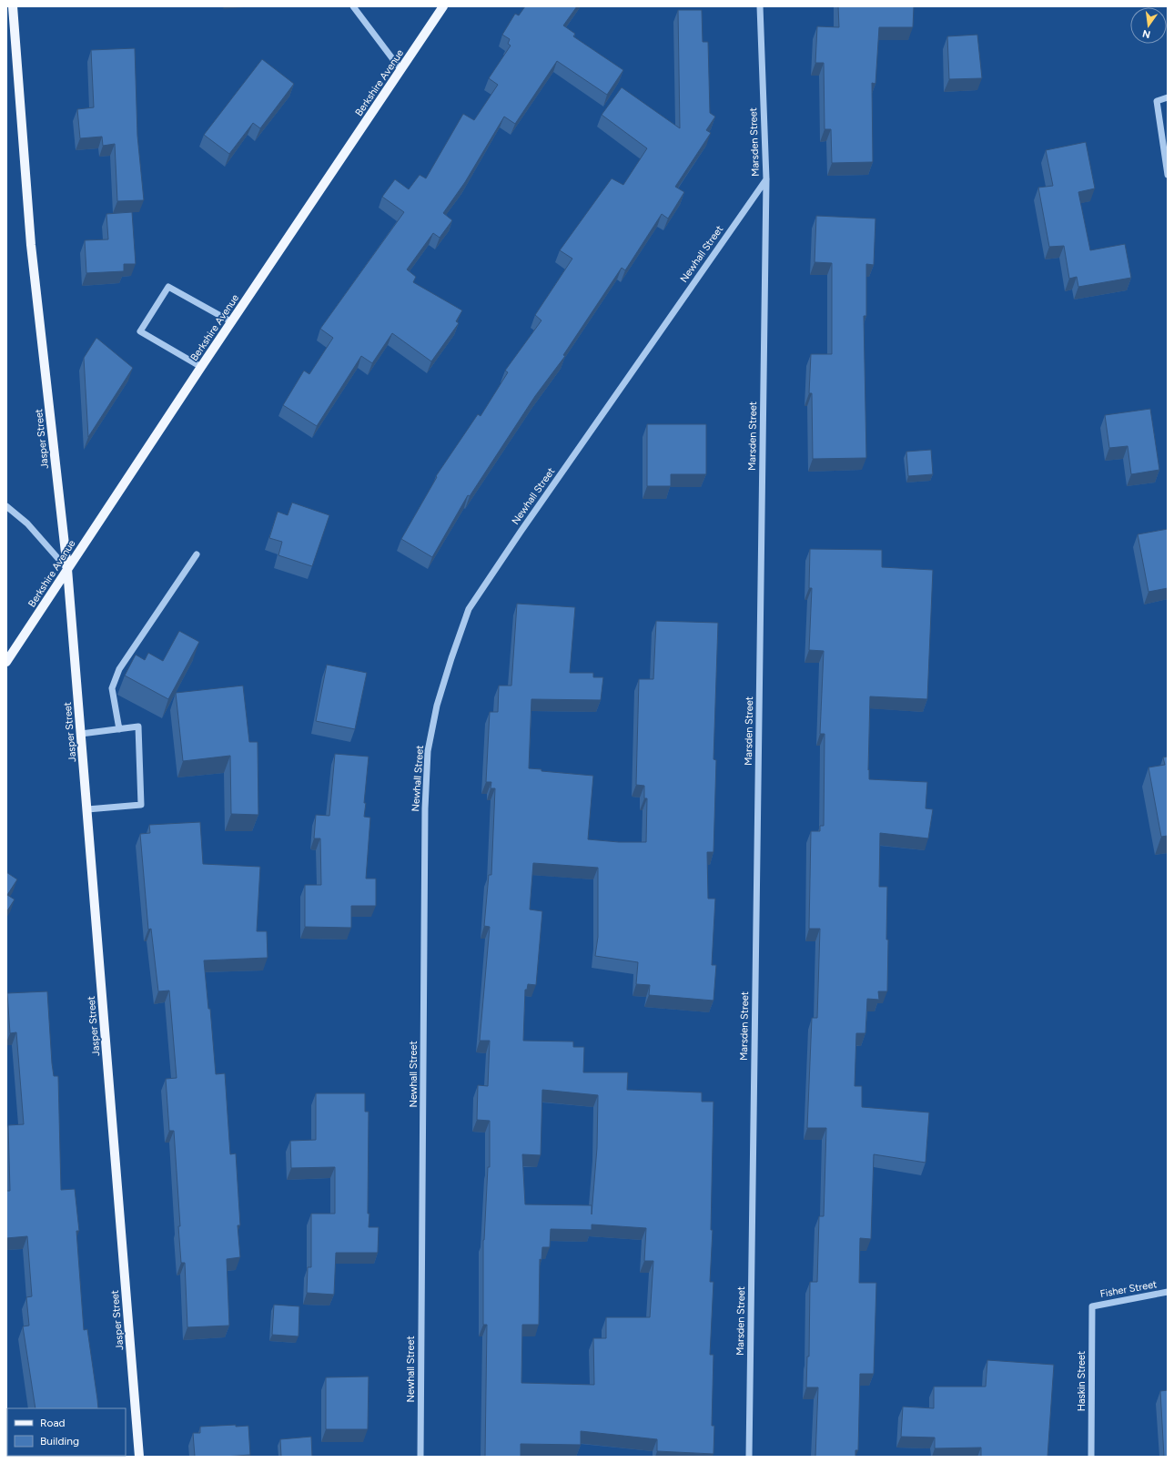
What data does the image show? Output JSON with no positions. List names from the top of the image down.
{
  "streets": {
    "main road": ["Berkshire Avenue", "Jasper Street"],
    "street": [
      "Marsden Street",
      "Newhall Street",
      "Fisher Street",
      "Haskin Street"
    ]
  },
  "crossings": [
    ["Berkshire Avenue", "Jasper Street"],
    ["Marsden Street", "Newhall Street"],
    ["Fisher Street", "Haskin Street"]
  ],
  "legend": ["Road", "Building"],
  "north": "bottom"
}
